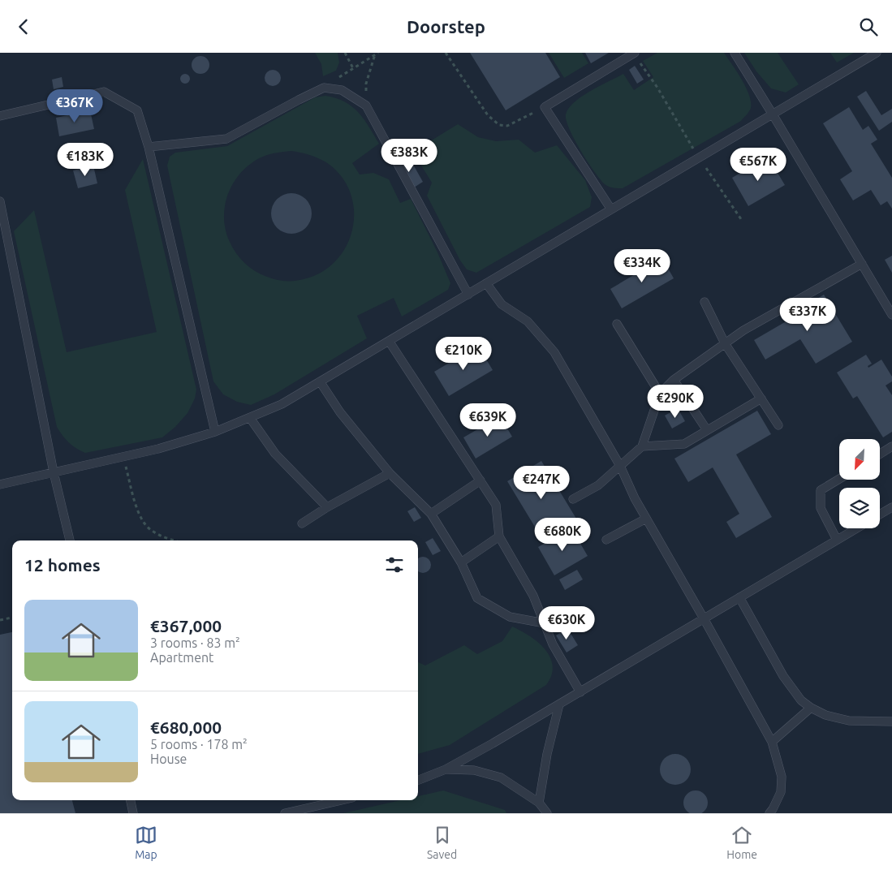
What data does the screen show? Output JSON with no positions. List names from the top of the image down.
{
  "north": "bottom left",
  "page": {
    "header": "Doorstep",
    "price": [
      "€367K",
      "€383K",
      "€183K",
      "€567K",
      "€334K",
      "€337K",
      "€210K",
      "€290K",
      "€639K",
      "€247K",
      "€680K",
      "€630K"
    ],
    "heading": "12 homes",
    "list": [
      {
        "name": "€367,000",
        "note": "3 rooms · 83 m² · Apartment"
      },
      {
        "name": "€680,000",
        "note": "5 rooms · 178 m² · House"
      }
    ],
    "tabs": ["Map", "Saved", "Home"]
  }
}
